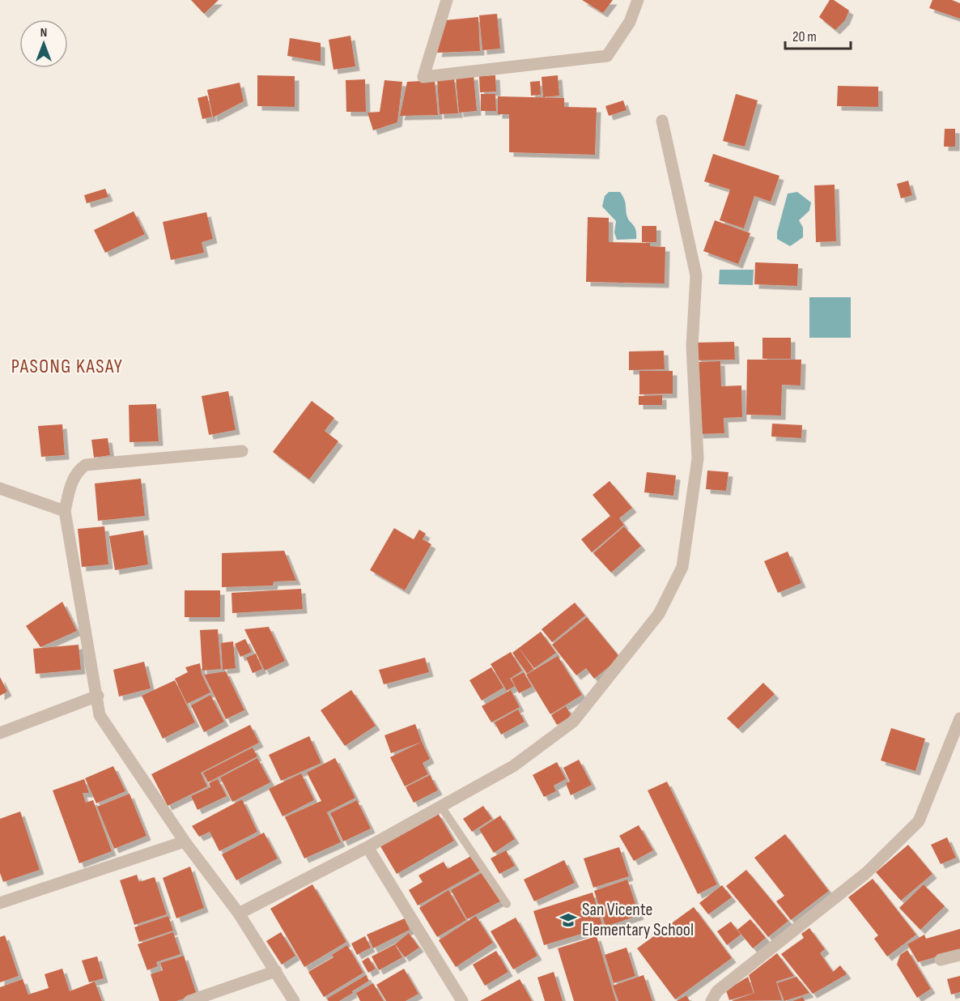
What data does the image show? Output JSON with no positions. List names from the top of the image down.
{
  "districts": ["PASONG KASAY"],
  "places": {
    "school or university": ["San Vicente Elementary School"]
  },
  "scale_bar": "20 m",
  "north": "top"
}
